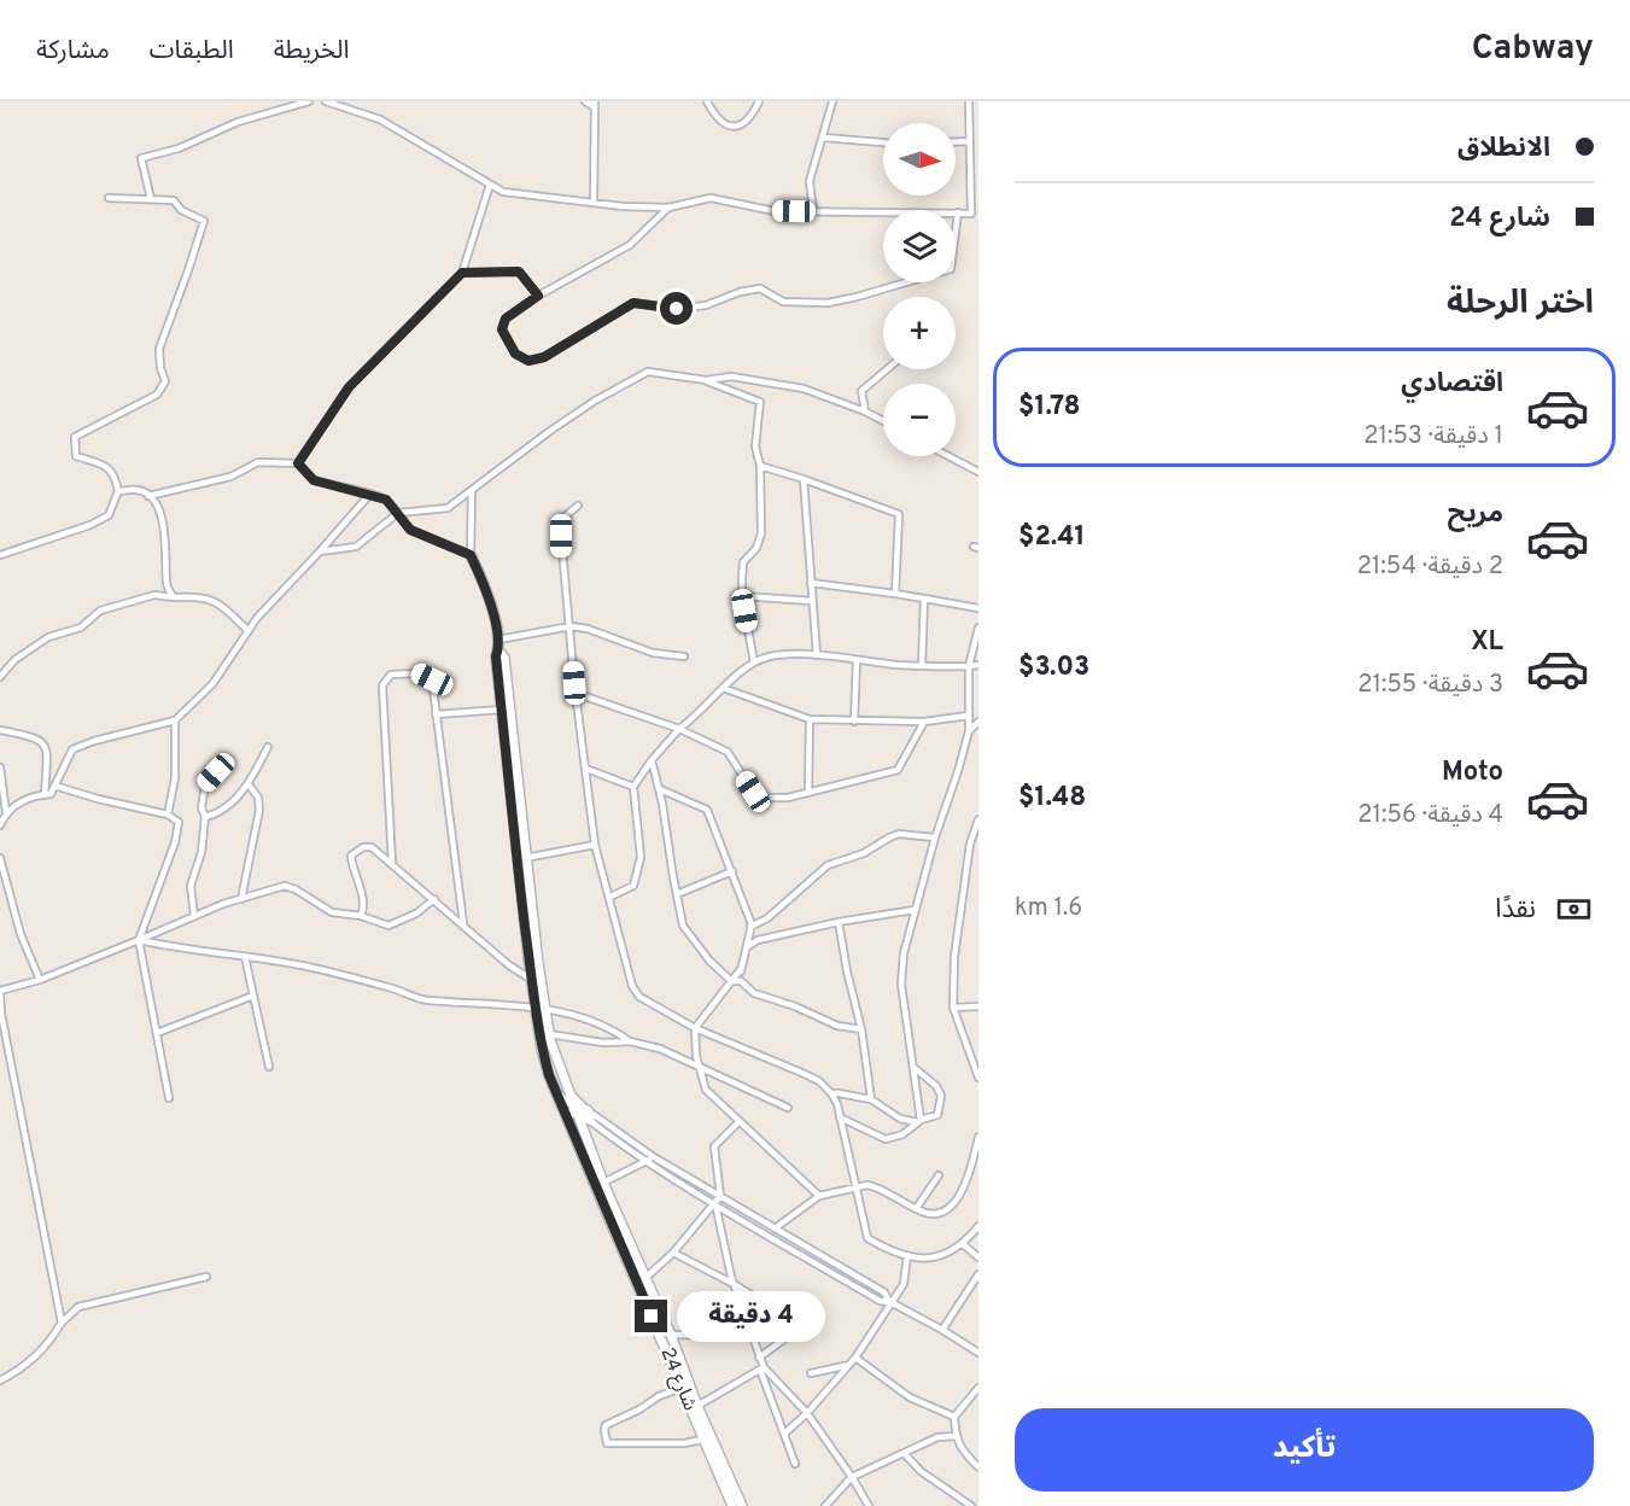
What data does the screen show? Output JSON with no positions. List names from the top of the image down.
{
  "streets": {
    "street": ["شارع 24"]
  },
  "north": "right",
  "page": {
    "header": "Cabway",
    "nav": ["الخريطة", "الطبقات", "مشاركة"],
    "banner": ["الانطلاق", "شارع 24"],
    "map_buttons": ["+", "−"],
    "heading": "اختر الرحلة",
    "list": [
      {
        "name": "اقتصادي",
        "note": "1 دقيقة · 21:53",
        "value": "$1.78"
      },
      {
        "name": "مريح",
        "note": "2 دقيقة · 21:54",
        "value": "$2.41"
      },
      {
        "name": "XL",
        "note": "3 دقيقة · 21:55",
        "value": "$3.03"
      },
      {
        "name": "Moto",
        "note": "4 دقيقة · 21:56",
        "value": "$1.48"
      }
    ],
    "pay": ["نقدًا", "1.6 km"],
    "bubble": "4 دقيقة",
    "buttons": "تأكيد"
  }
}
